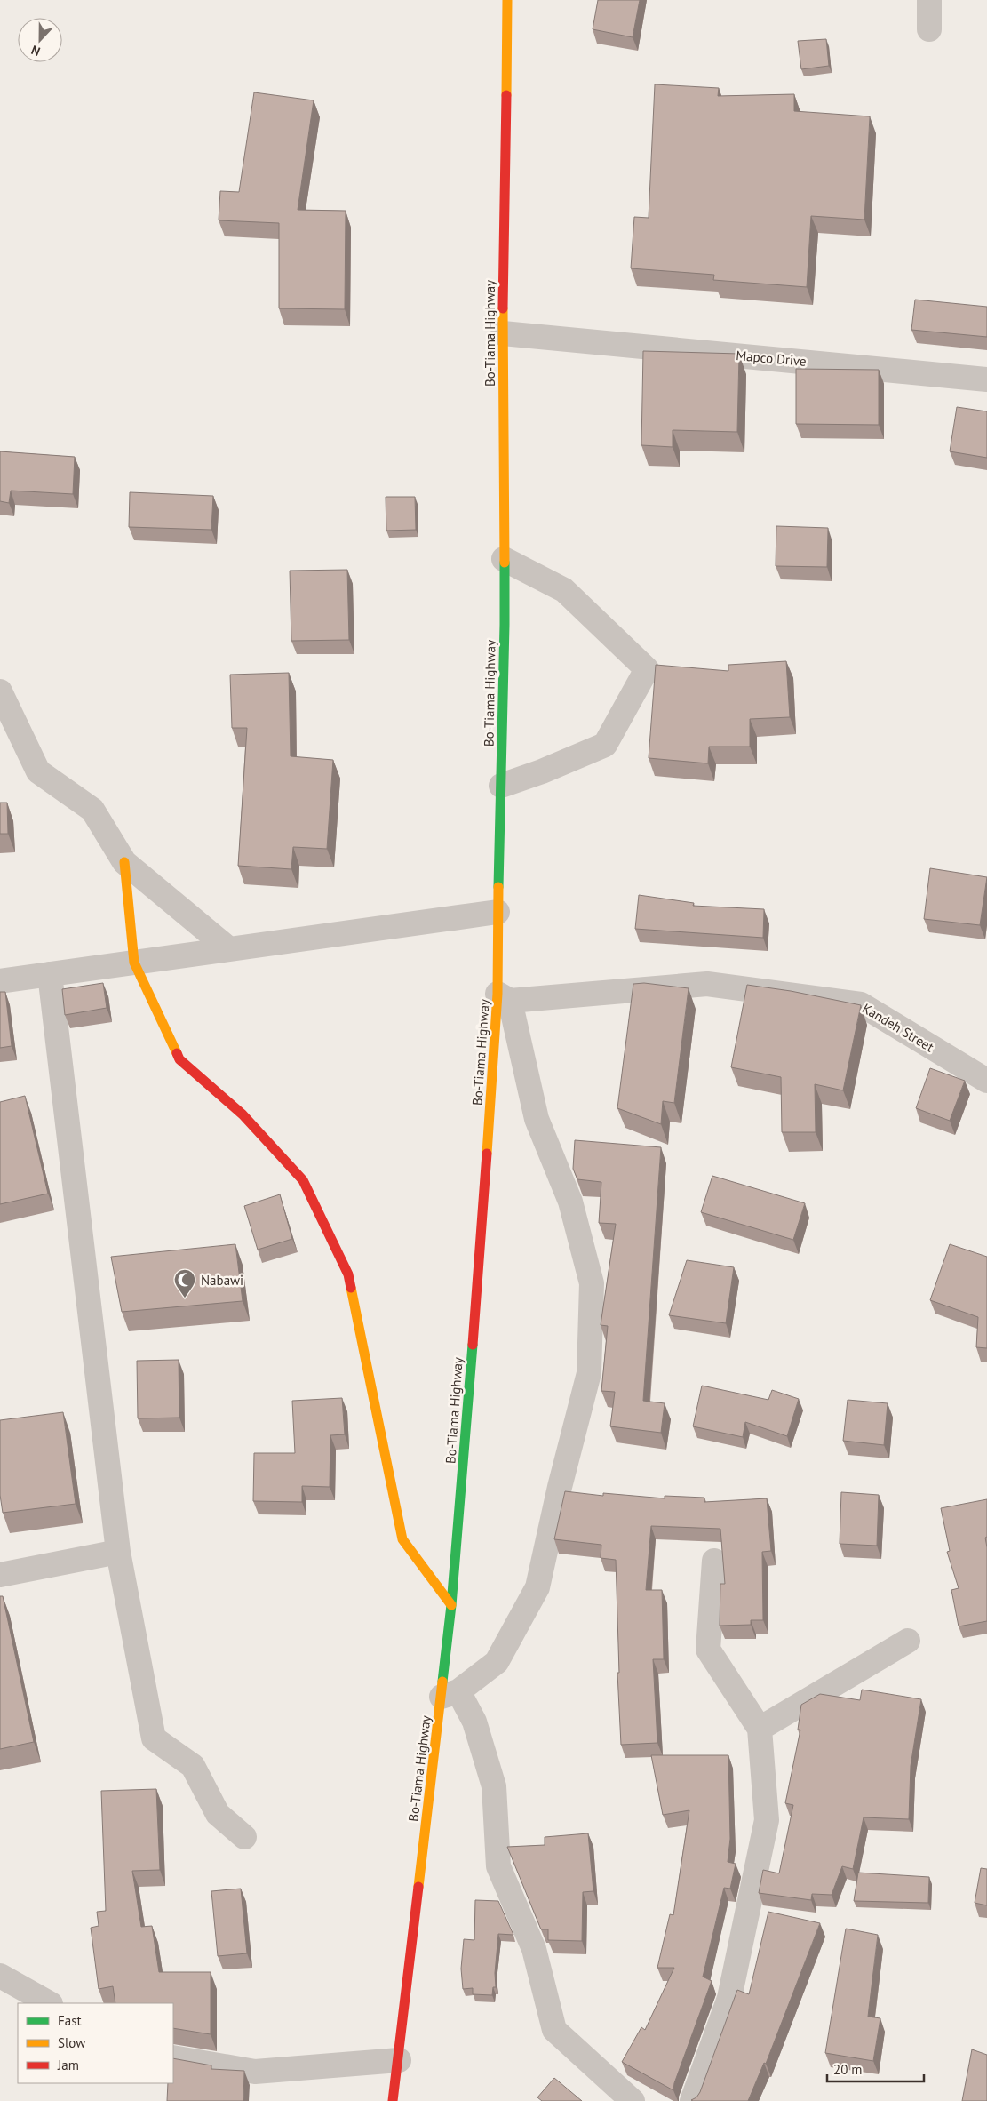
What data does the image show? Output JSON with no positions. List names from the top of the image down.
{
  "streets": {
    "main road": ["Bo-Tiama Highway"],
    "street": ["Mapco Drive", "Kandeh Street"]
  },
  "crossings": [
    ["Bo-Tiama Highway", "Mapco Drive"],
    ["Bo-Tiama Highway", "Kandeh Street"]
  ],
  "places": {
    "mosque": ["Nabawi"]
  },
  "legend": ["Fast", "Slow", "Jam"],
  "scale_bar": "20 m",
  "north": "bottom"
}
